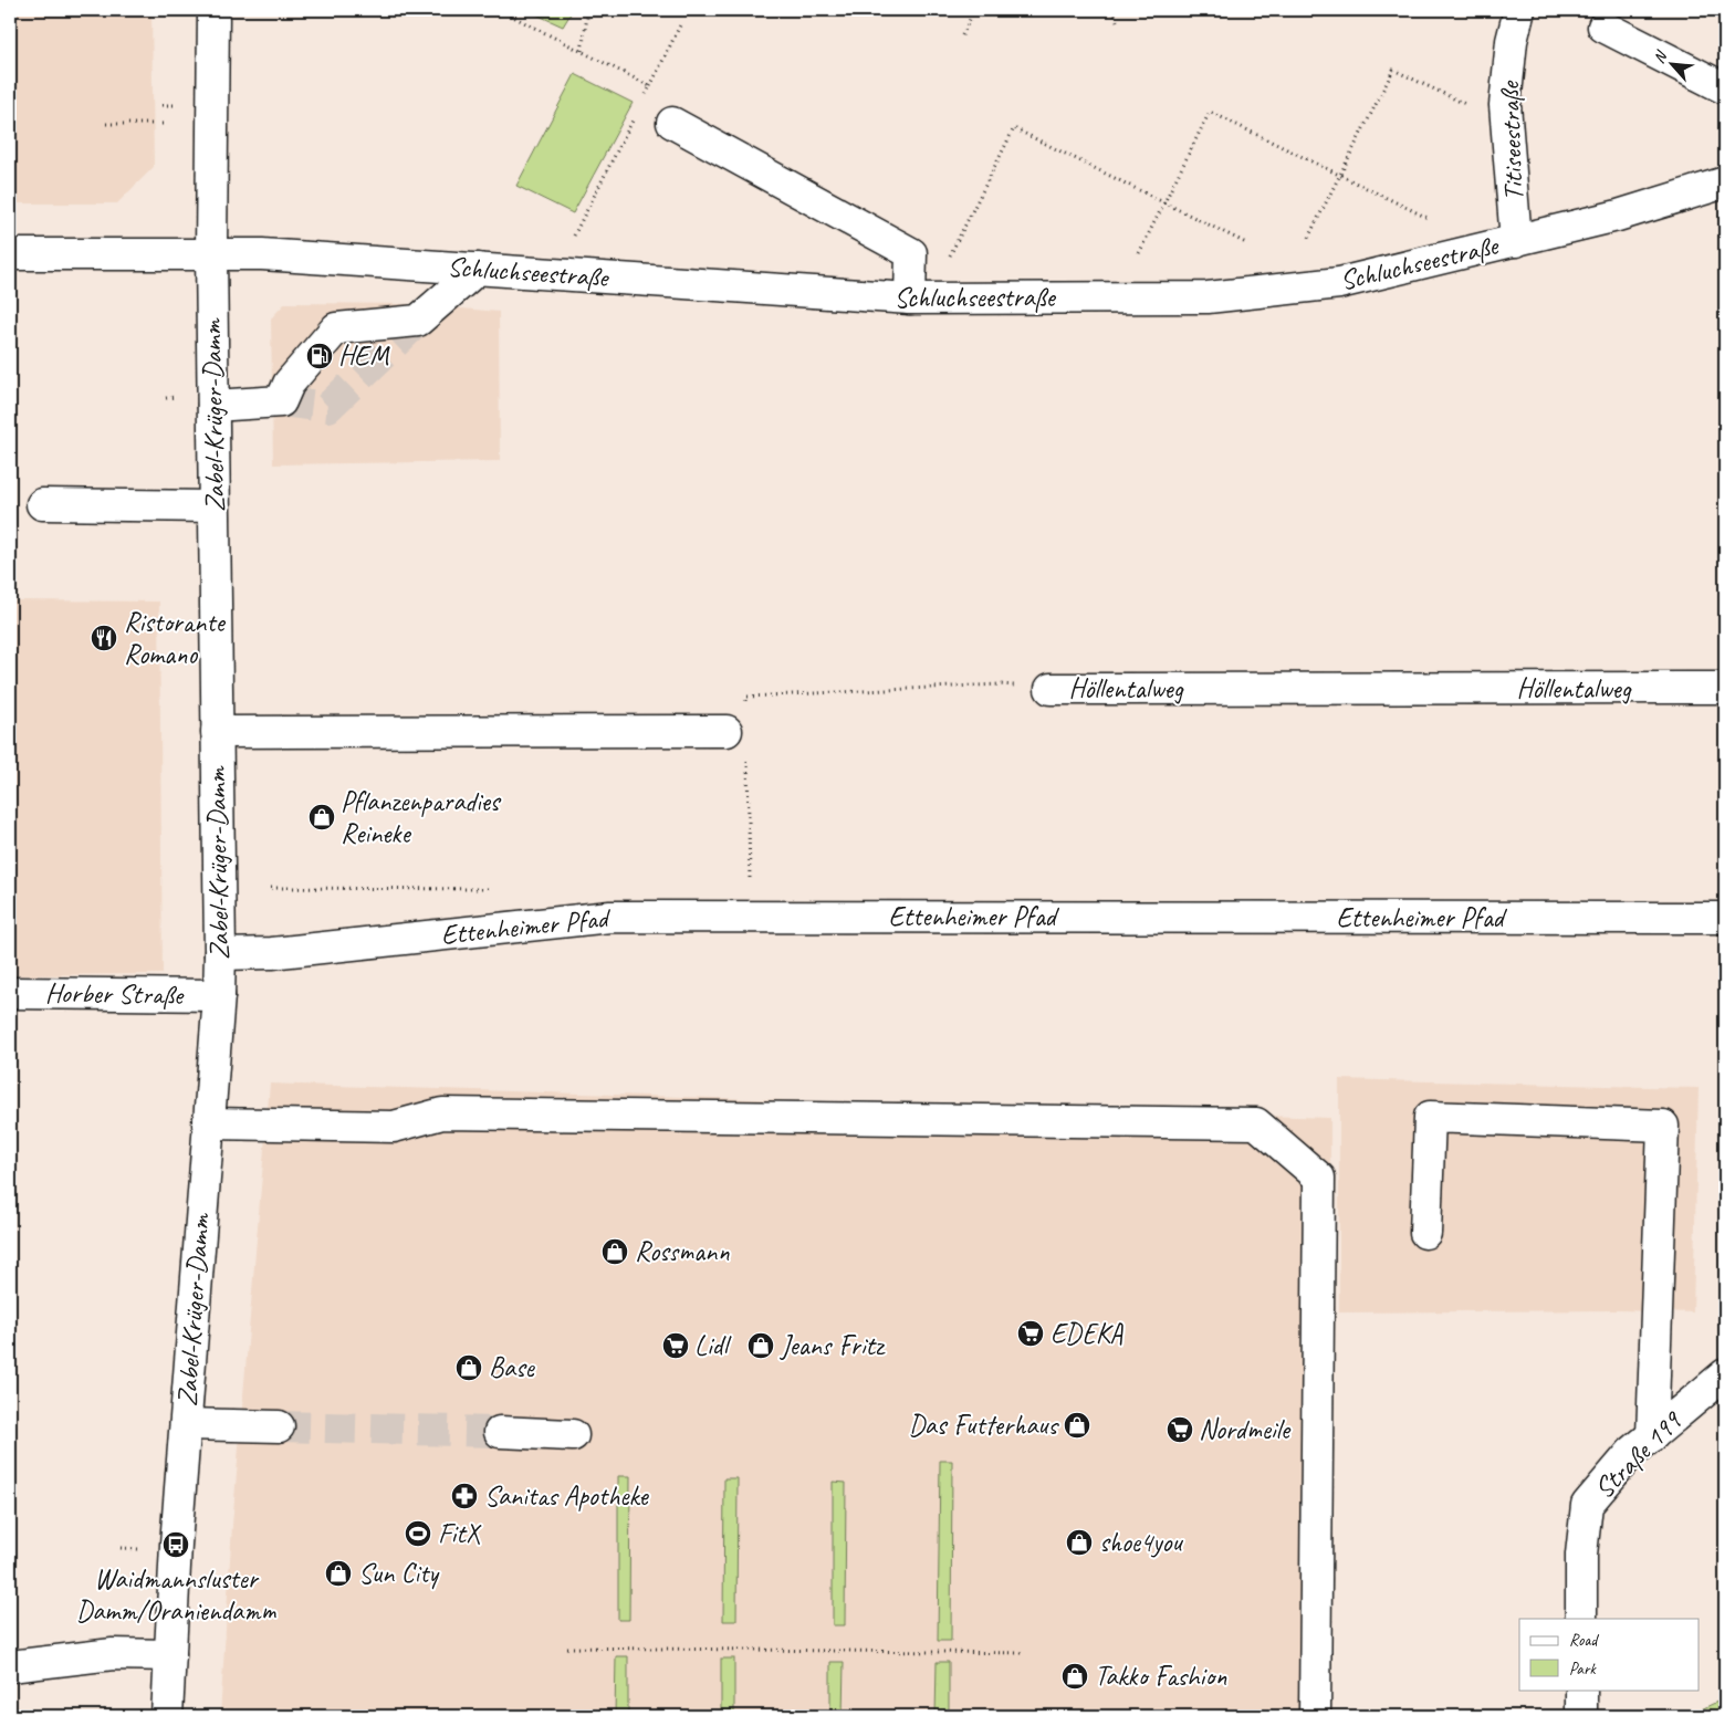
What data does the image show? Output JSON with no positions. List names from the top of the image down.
{
  "streets": {
    "street": [
      "Titiseestraße",
      "Schluchseestraße",
      "Zabel-Krüger-Damm",
      "Höllentalweg",
      "Ettenheimer Pfad",
      "Horber Straße",
      "Straße 199"
    ]
  },
  "crossings": [
    ["Titiseestraße", "Schluchseestraße"],
    ["Schluchseestraße", "Zabel-Krüger-Damm"],
    ["Zabel-Krüger-Damm", "Ettenheimer Pfad"],
    ["Zabel-Krüger-Damm", "Horber Straße"]
  ],
  "places": {
    "fuel station": ["HEM"],
    "restaurant": ["Ristorante Romano"],
    "shop": [
      "Pflanzenparadies Reineke",
      "Rossmann",
      "Jeans Fritz",
      "Base",
      "Das Futterhaus",
      "shoe4you",
      "Sun City",
      "Takko Fashion"
    ],
    "supermarket": ["EDEKA", "Lidl", "Nordmeile"],
    "pharmacy": ["Sanitas Apotheke"],
    "sports": ["FitX"],
    "bus stop": ["Waidmannsluster Damm/Oraniendamm"]
  },
  "legend": ["Road", "Park"],
  "north": "top left"
}
